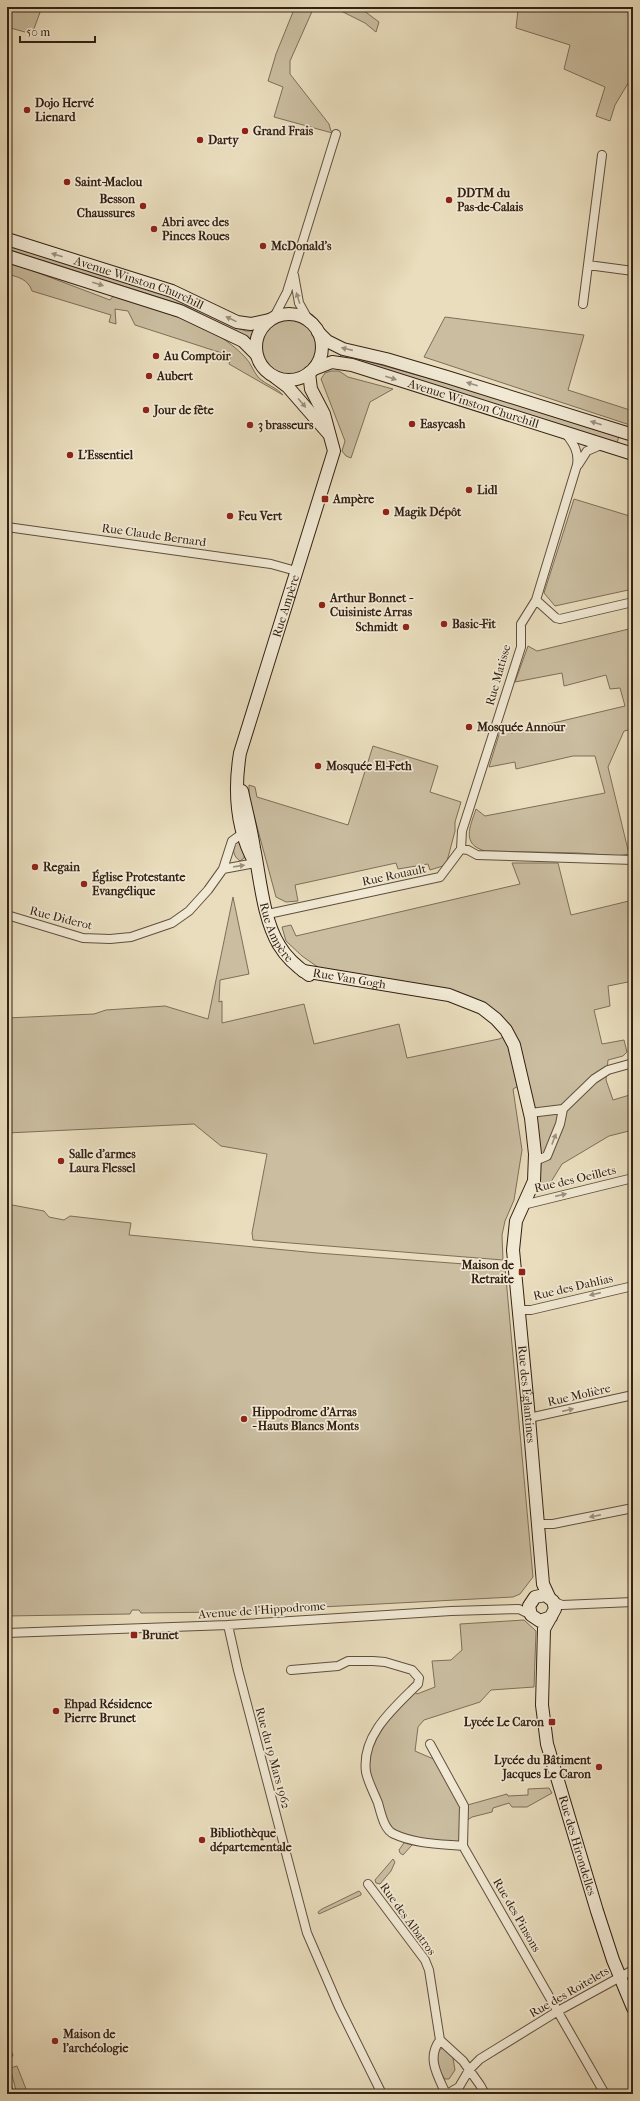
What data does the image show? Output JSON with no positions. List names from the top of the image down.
{
  "streets": {
    "street": [
      "Avenue Winston Churchill",
      "Rue Claude Bernard",
      "Rue Ampère",
      "Rue Matisse",
      "Rue Rouault",
      "Rue Diderot",
      "Rue Van Gogh",
      "Rue des Oeillets",
      "Rue des Dahlias",
      "Rue des Églantines",
      "Rue Molière",
      "Avenue de l'Hippodrome",
      "Rue du 19 Mars 1962",
      "Rue des Hirondelles",
      "Rue des Pinsons",
      "Rue des Albatros",
      "Rue des Roitelets"
    ]
  },
  "crossings": [
    ["Avenue Winston Churchill", "Rue Ampère"],
    ["Rue Claude Bernard", "Rue Ampère"],
    ["Rue Ampère", "Rue Rouault"],
    ["Rue Ampère", "Rue Diderot"],
    ["Rue Ampère", "Rue Van Gogh"],
    ["Rue Matisse", "Rue Rouault"],
    ["Rue Van Gogh", "Rue des Oeillets"],
    ["Rue Van Gogh", "Rue des Églantines"],
    ["Rue des Oeillets", "Rue des Églantines"],
    ["Rue des Dahlias", "Rue des Églantines"],
    ["Rue des Églantines", "Rue Molière"],
    ["Rue des Églantines", "Avenue de l'Hippodrome"],
    ["Rue des Églantines", "Rue des Hirondelles"],
    ["Avenue de l'Hippodrome", "Rue du 19 Mars 1962"],
    ["Avenue de l'Hippodrome", "Rue des Hirondelles"],
    ["Rue des Hirondelles", "Rue des Roitelets"],
    ["Rue des Pinsons", "Rue des Roitelets"]
  ],
  "one_way": ["Rue des Oeillets", "Rue des Dahlias", "Rue Molière"],
  "places": {
    "other": [
      "Dojo Hervé Lienard",
      "Grand Frais",
      "Darty",
      "Saint-Maclou",
      "DDTM du Pas-de-Calais",
      "Besson Chaussures",
      "Abri avec des Pinces Roues",
      "McDonald's",
      "Au Comptoir",
      "Aubert",
      "Jour de fête",
      "Easycash",
      "3 brasseurs",
      "L’Essentiel",
      "Lidl",
      "Magik Dépôt",
      "Feu Vert",
      "Arthur Bonnet - Cuisiniste Arras",
      "Basic-Fit",
      "Schmidt",
      "Mosquée Annour",
      "Mosquée El-Feth",
      "Regain",
      "Église Protestante Evangélique",
      "Salle d'armes Laura Flessel",
      "Hippodrome d'Arras - Hauts Blancs Monts",
      "Ehpad Résidence Pierre Brunet",
      "Lycée du Bâtiment Jacques Le Caron",
      "Bibliothèque départementale",
      "Maison de l'archéologie"
    ],
    "transit": [
      "Ampère",
      "Maison de Retraite",
      "Brunet",
      "Lycée Le Caron"
    ]
  },
  "scale_bar": "50 m"
}
